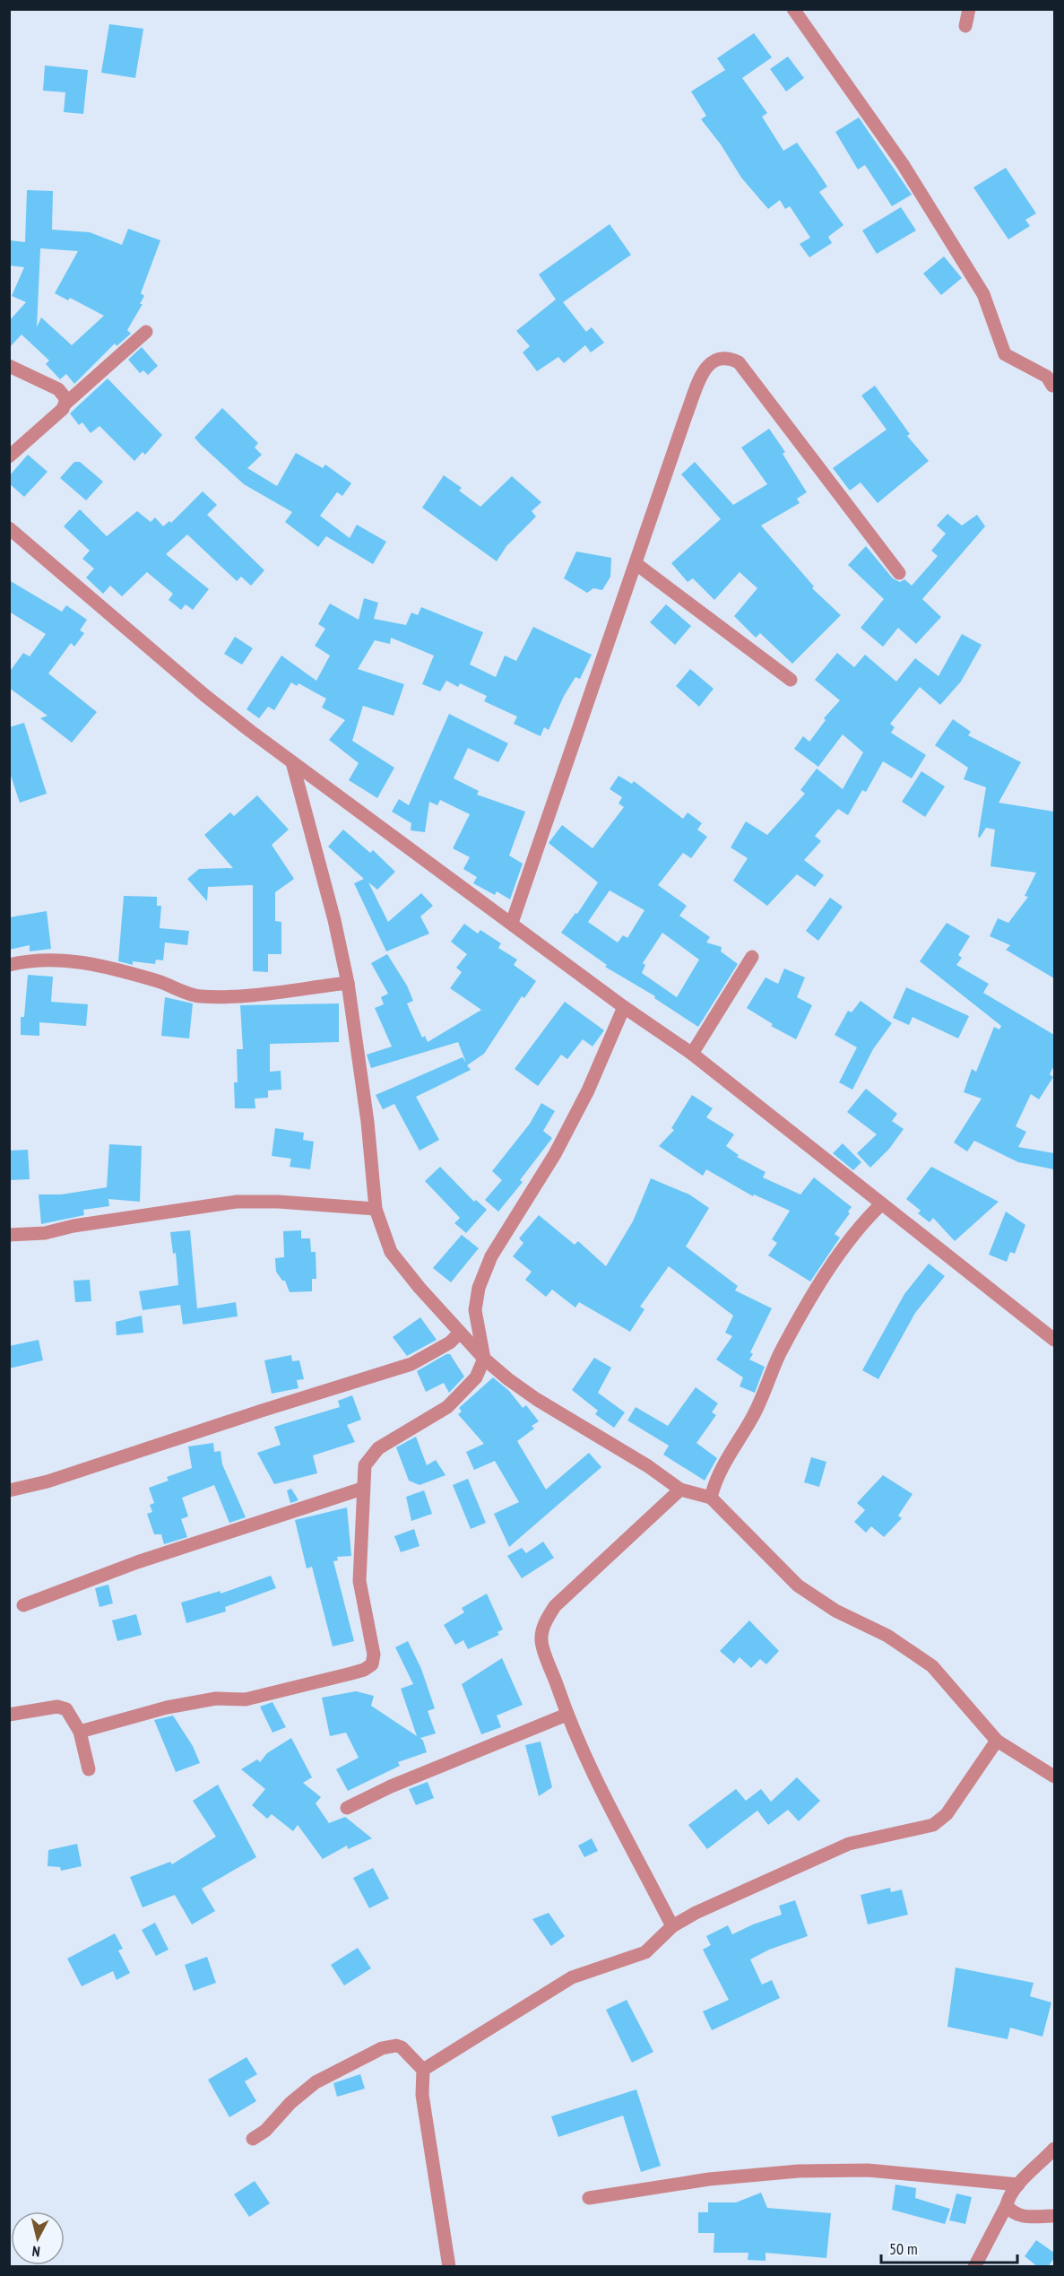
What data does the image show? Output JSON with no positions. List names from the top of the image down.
{
  "scale_bar": "50 m",
  "north": "bottom"
}
